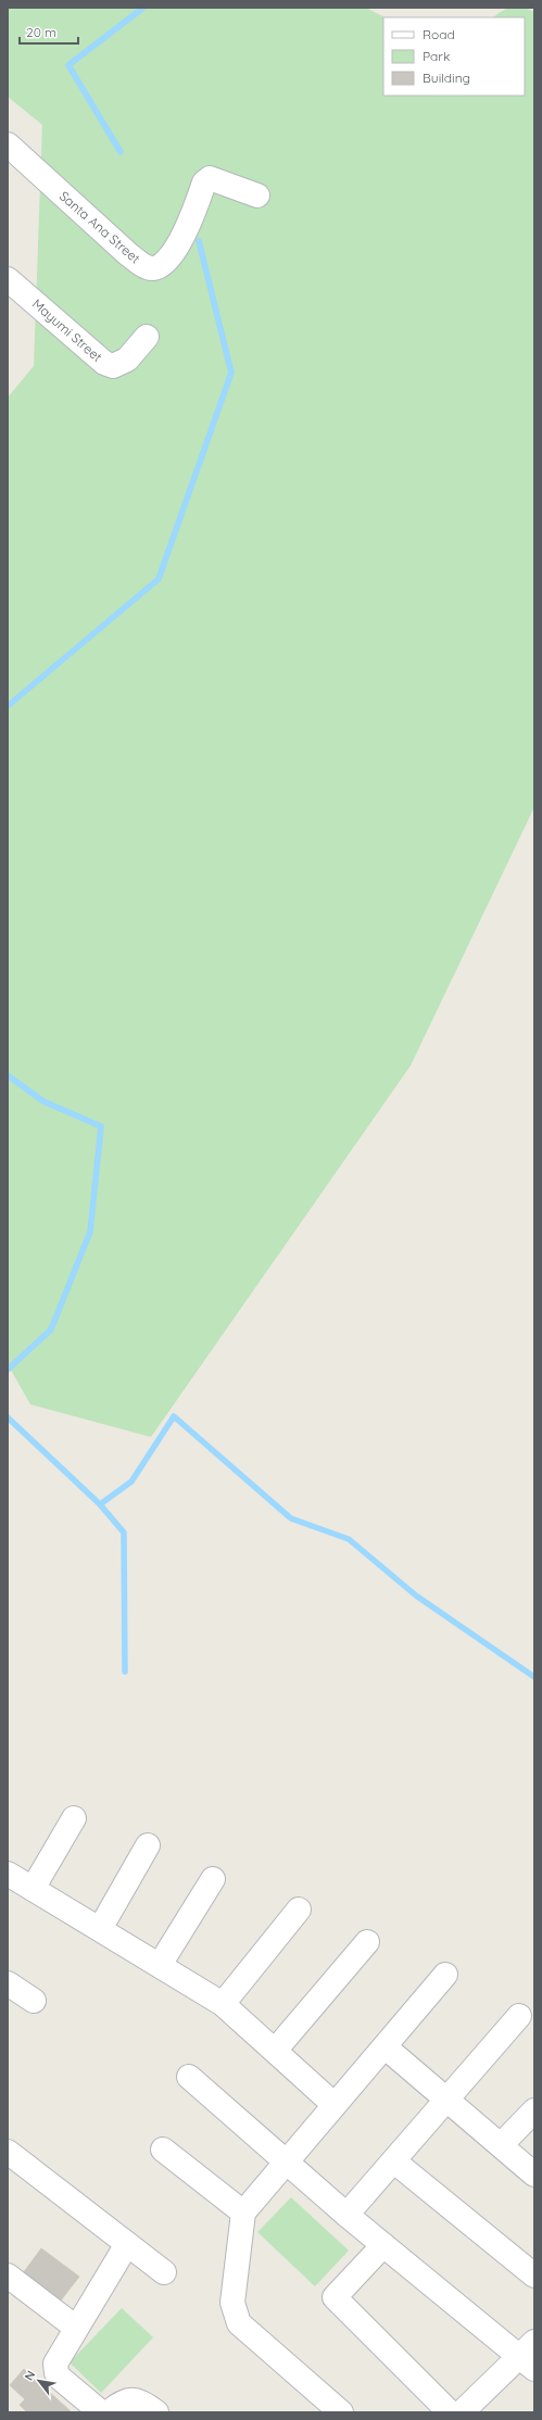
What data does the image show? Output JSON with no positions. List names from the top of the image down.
{
  "streets": {
    "street": ["Santa Ana Street", "Mayumi Street"]
  },
  "legend": ["Road", "Park", "Building"],
  "scale_bar": "20 m",
  "north": "top left"
}
